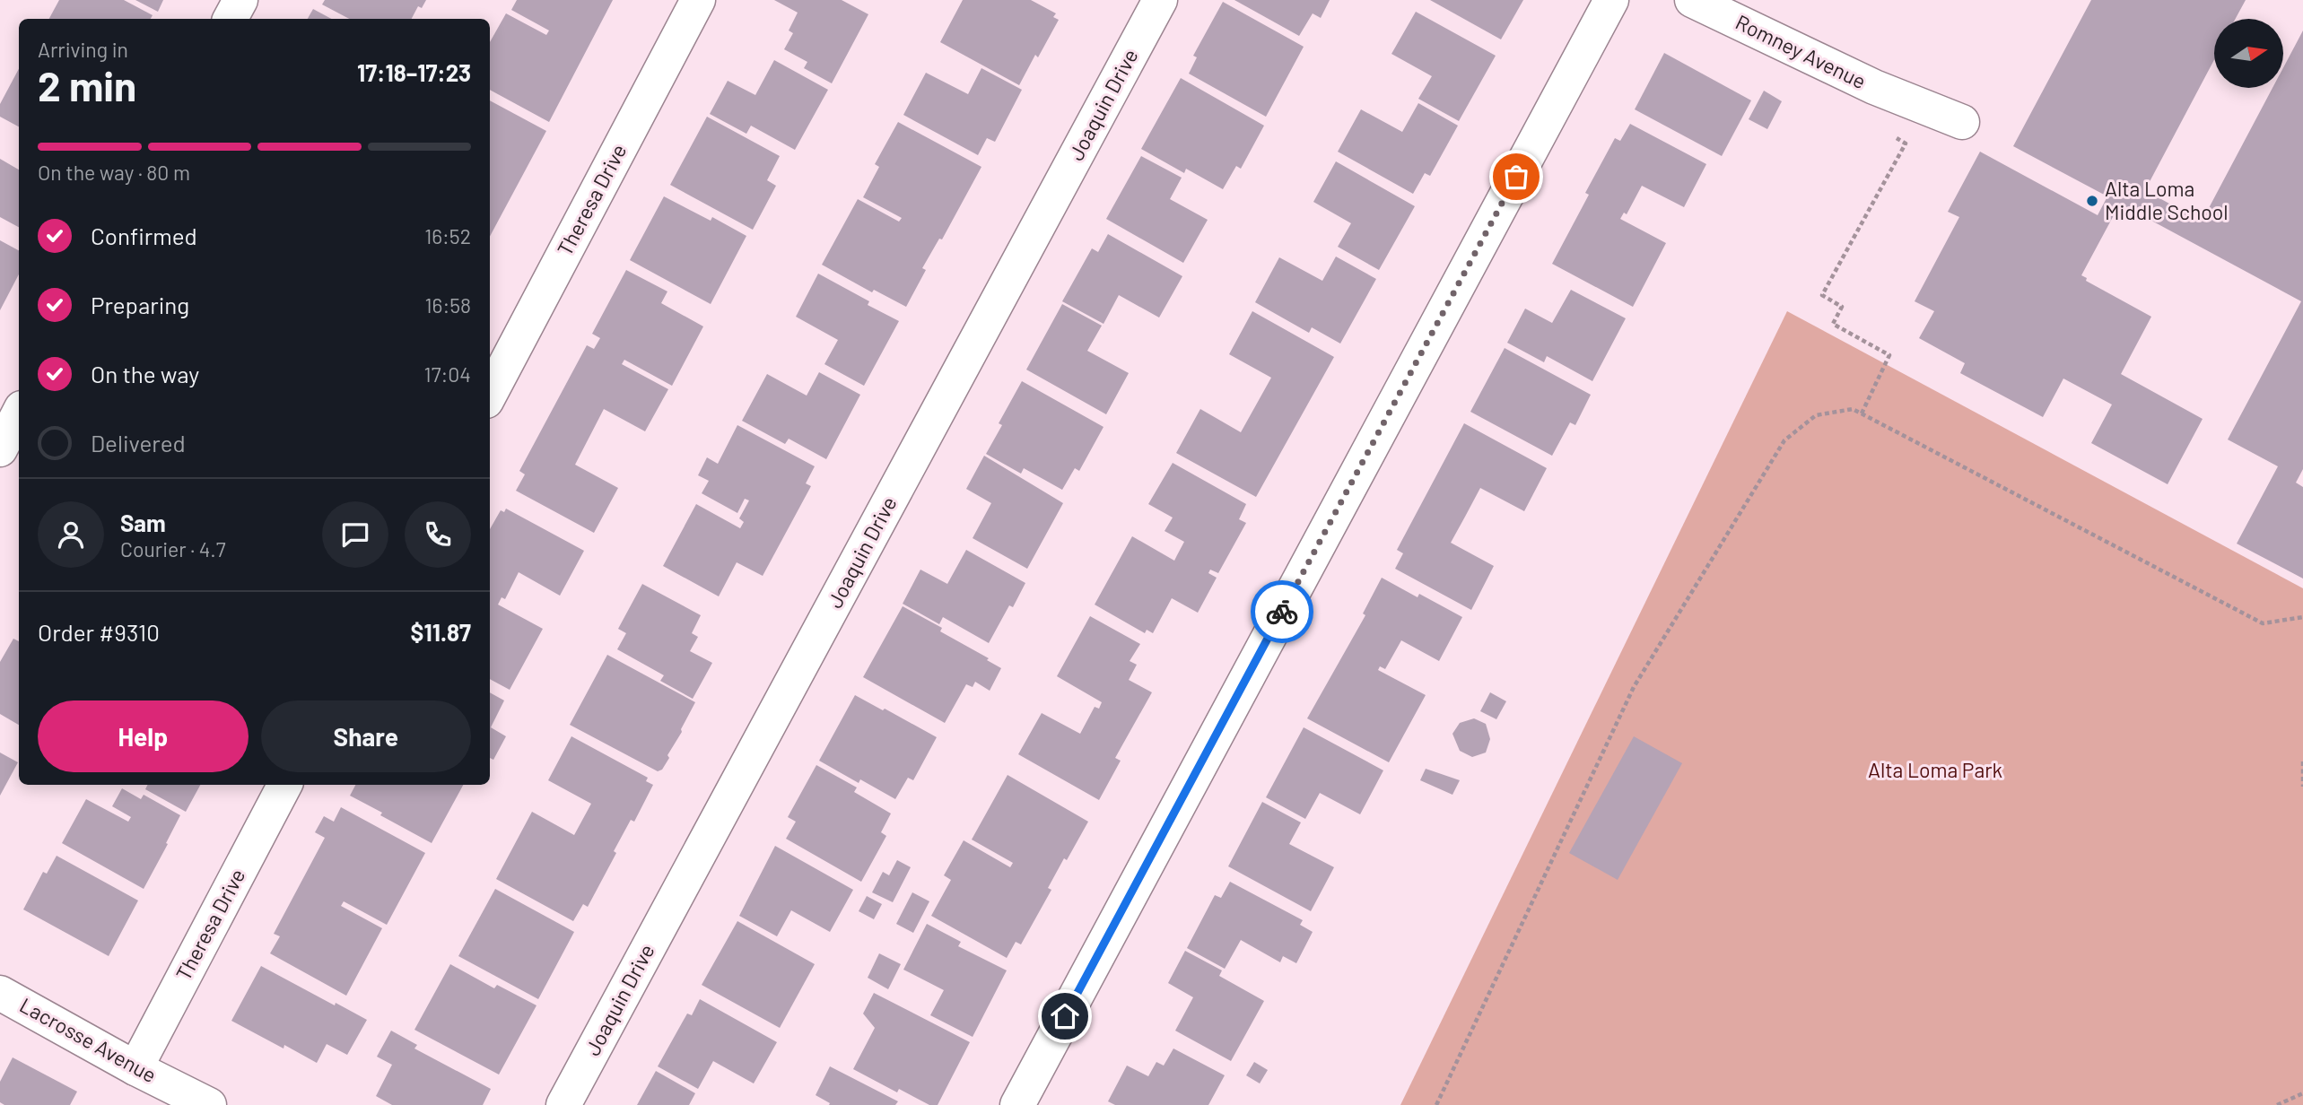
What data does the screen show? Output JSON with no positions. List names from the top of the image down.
{
  "streets": {
    "street": [
      "Romney Avenue",
      "Joaquin Drive",
      "Theresa Drive",
      "Lacrosse Avenue"
    ]
  },
  "crossings": [
    ["Theresa Drive", "Lacrosse Avenue"]
  ],
  "parks": ["Alta Loma Park"],
  "places": ["Alta Loma Middle School"],
  "north": "right",
  "page": {
    "heading": ["2 min", "Arriving in", "17:18–17:23"],
    "panel": [
      "Sam",
      "Courier · 4.7",
      "Order #9310",
      "$11.87"
    ],
    "bar": "On the way · 80 m",
    "list": [
      ["Confirmed", "16:52"],
      ["Preparing", "16:58"],
      ["On the way", "17:04"],
      "Delivered"
    ],
    "buttons": ["Help", "Share"]
  }
}
